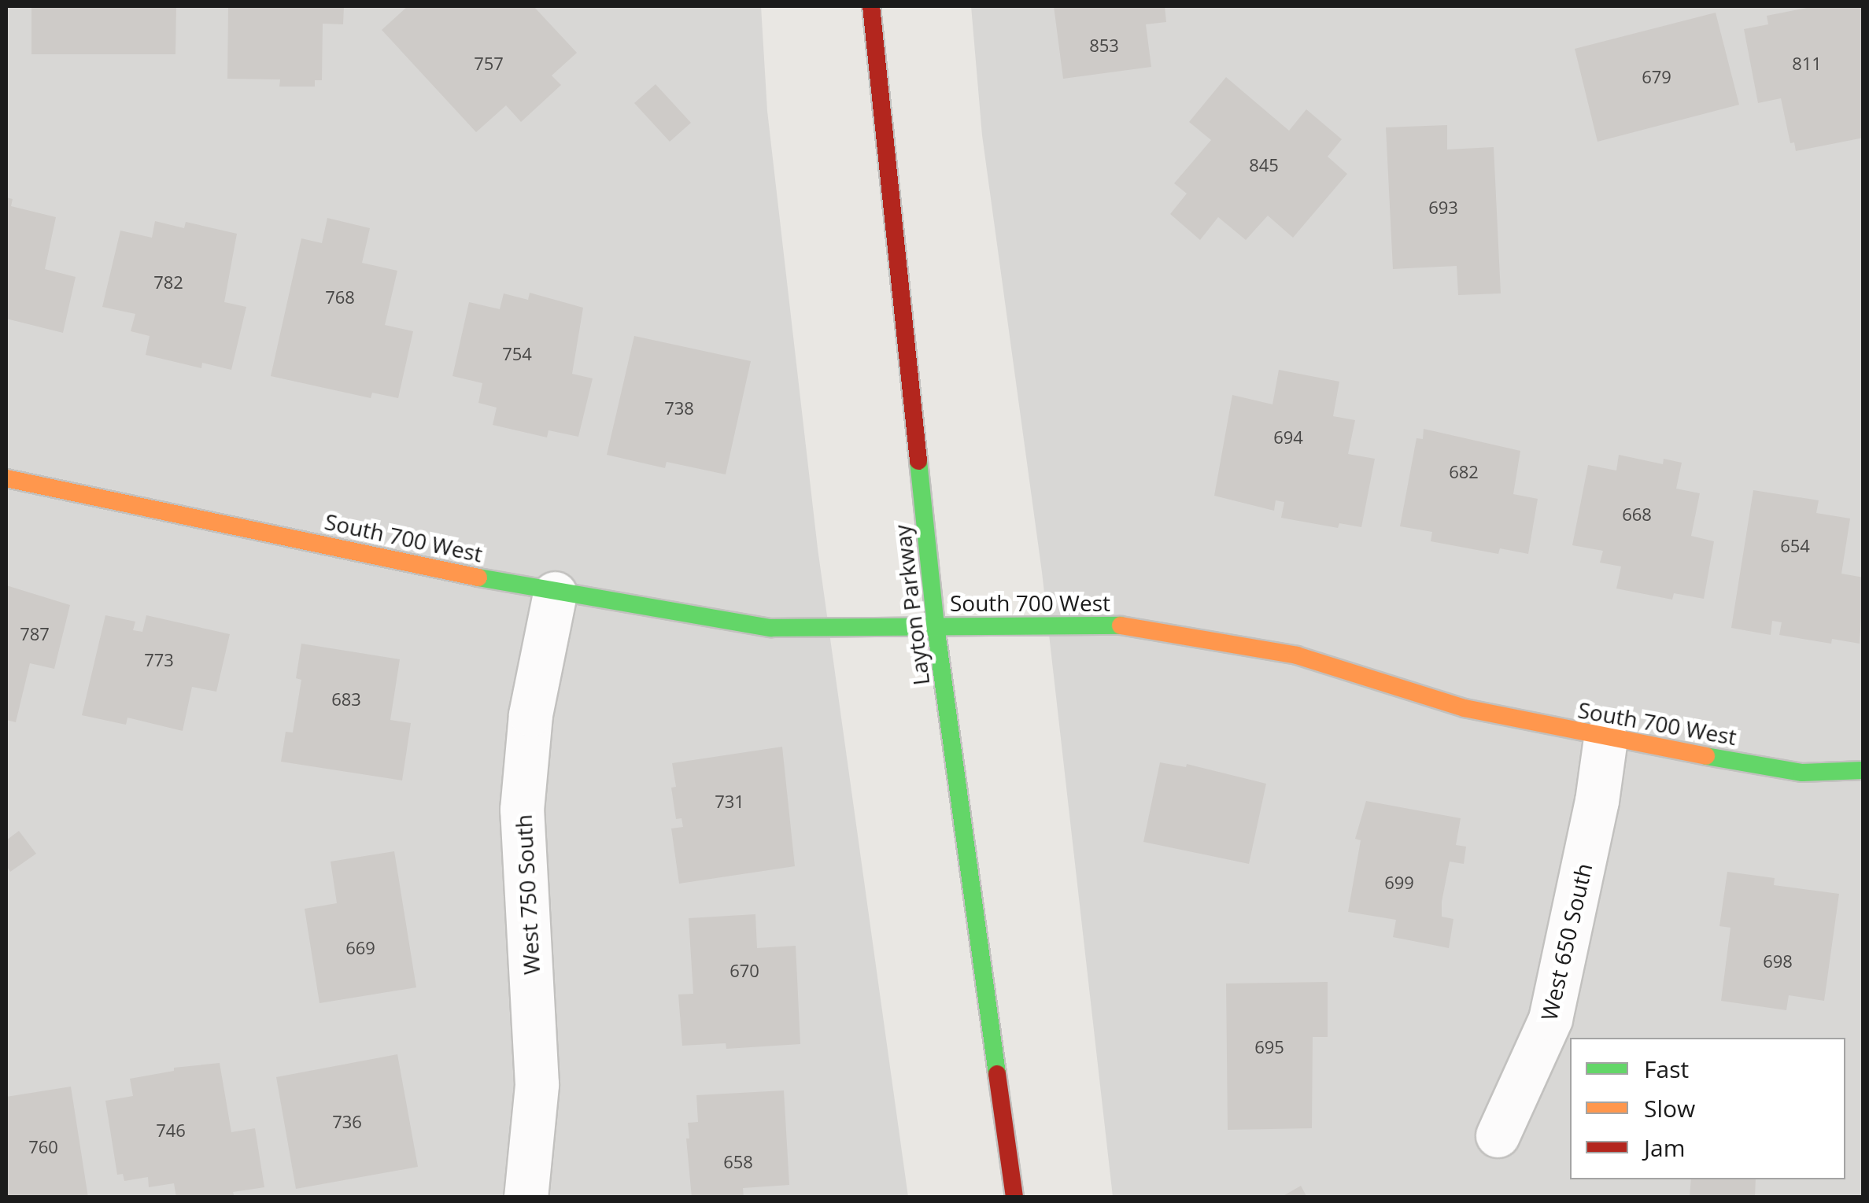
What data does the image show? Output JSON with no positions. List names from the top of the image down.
{
  "streets": {
    "street": [
      "South 700 West",
      "Layton Parkway",
      "West 750 South",
      "West 650 South"
    ]
  },
  "crossings": [
    ["South 700 West", "Layton Parkway"],
    ["South 700 West", "West 750 South"],
    ["South 700 West", "West 650 South"]
  ],
  "house_numbers": [
    "853",
    "757",
    "811",
    "679",
    "845",
    "693",
    "782",
    "768",
    "754",
    "738",
    "694",
    "682",
    "668",
    "654",
    "787",
    "773",
    "683",
    "731",
    "699",
    "669",
    "698",
    "670",
    "695",
    "736",
    "746",
    "760",
    "658"
  ],
  "legend": ["Fast", "Slow", "Jam"]
}
